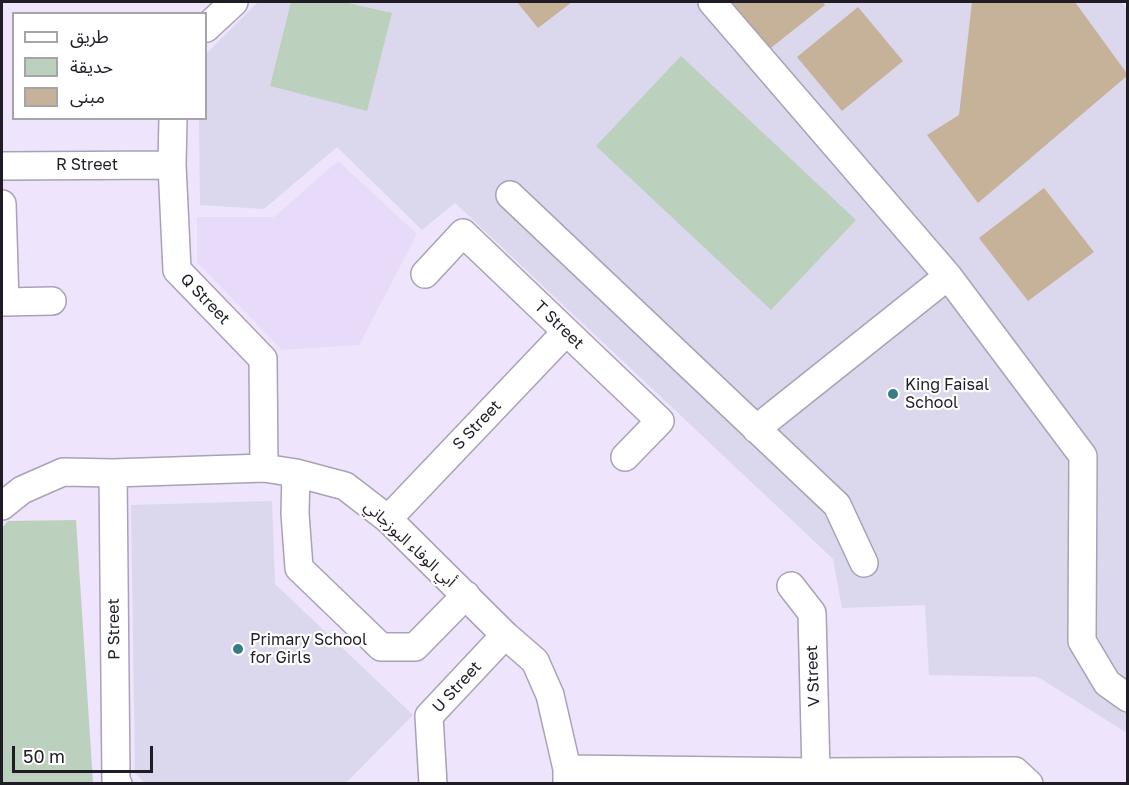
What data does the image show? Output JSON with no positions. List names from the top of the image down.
{
  "streets": {
    "street": [
      "R Street",
      "Q Street",
      "T Street",
      "S Street",
      "أبي الوفاء البوزجاني",
      "P Street",
      "V Street",
      "U Street"
    ]
  },
  "crossings": [
    ["R Street", "Q Street"],
    ["Q Street", "أبي الوفاء البوزجاني"],
    ["T Street", "S Street"],
    ["S Street", "أبي الوفاء البوزجاني"],
    ["أبي الوفاء البوزجاني", "P Street"],
    ["أبي الوفاء البوزجاني", "U Street"]
  ],
  "places": ["King Faisal School", "Primary School for Girls"],
  "legend": ["طريق", "حديقة", "مبنى"],
  "scale_bar": "50 m"
}
